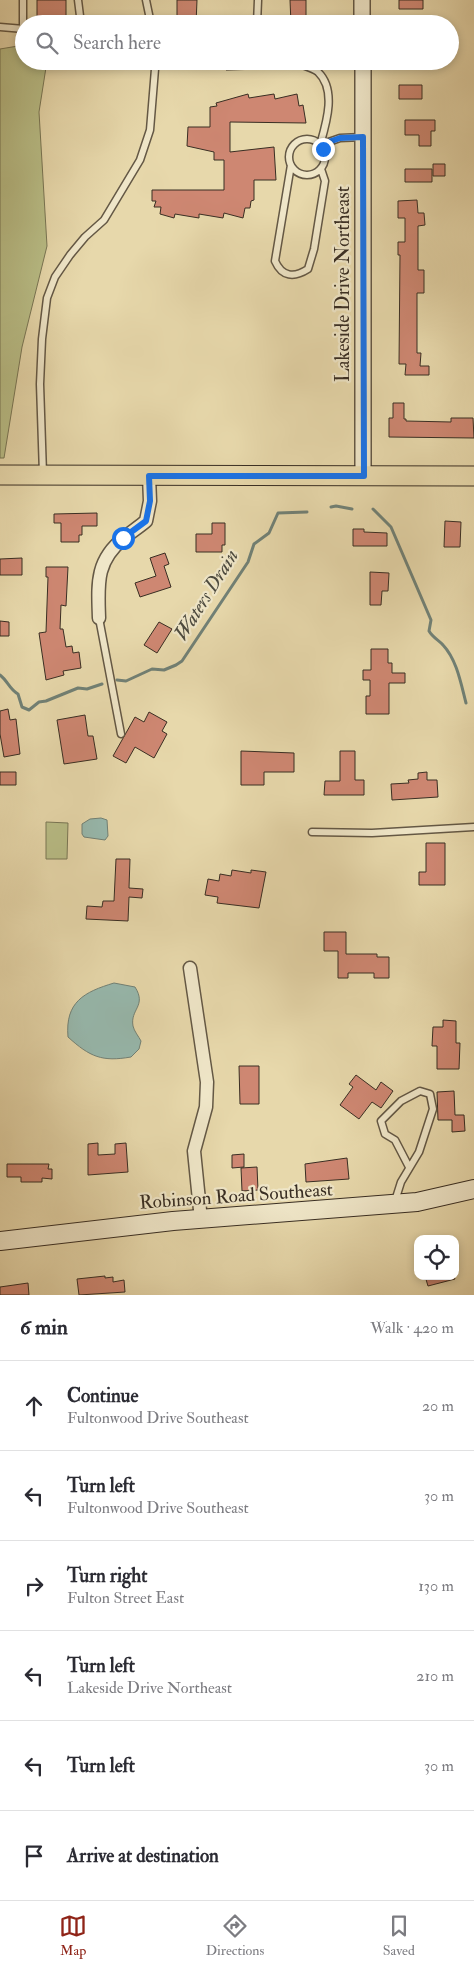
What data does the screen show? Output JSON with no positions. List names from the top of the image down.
{
  "streets": {
    "main road": ["Robinson Road Southeast"],
    "street": ["Lakeside Drive Northeast"]
  },
  "water": ["Waters Drain"],
  "page": {
    "search": "Search here",
    "heading": ["6 min", "Walk · 420 m"],
    "list": [
      ["Continue", "Fultonwood Drive Southeast", "20 m"],
      ["Turn left", "Fultonwood Drive Southeast", "30 m"],
      ["Turn right", "Fulton Street East", "130 m"],
      ["Turn left", "Lakeside Drive Northeast", "210 m"],
      ["Turn left", "30 m"],
      "Arrive at destination"
    ],
    "nav": ["Map", "Directions", "Saved"]
  }
}
